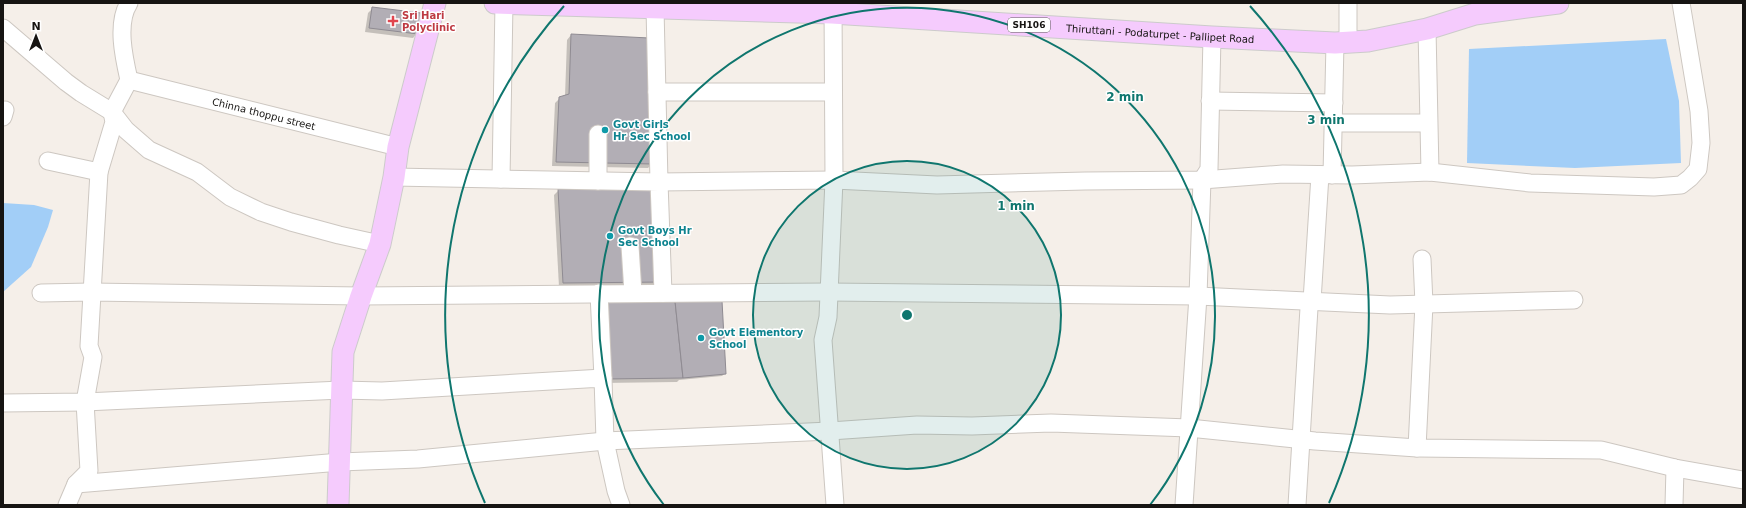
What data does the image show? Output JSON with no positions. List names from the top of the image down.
{
  "streets": {
    "main road": ["SH106", "Thiruttani - Podaturpet - Pallipet Road"],
    "street": ["Chinna thoppu street"]
  },
  "places": {
    "health": ["Sri Hari Polyclinic"],
    "other": ["Govt Girls Hr Sec School", "Govt Boys Hr Sec School", "Govt Elementory School"]
  },
  "north": "top",
  "rings": ["2 min", "3 min", "1 min"]
}
